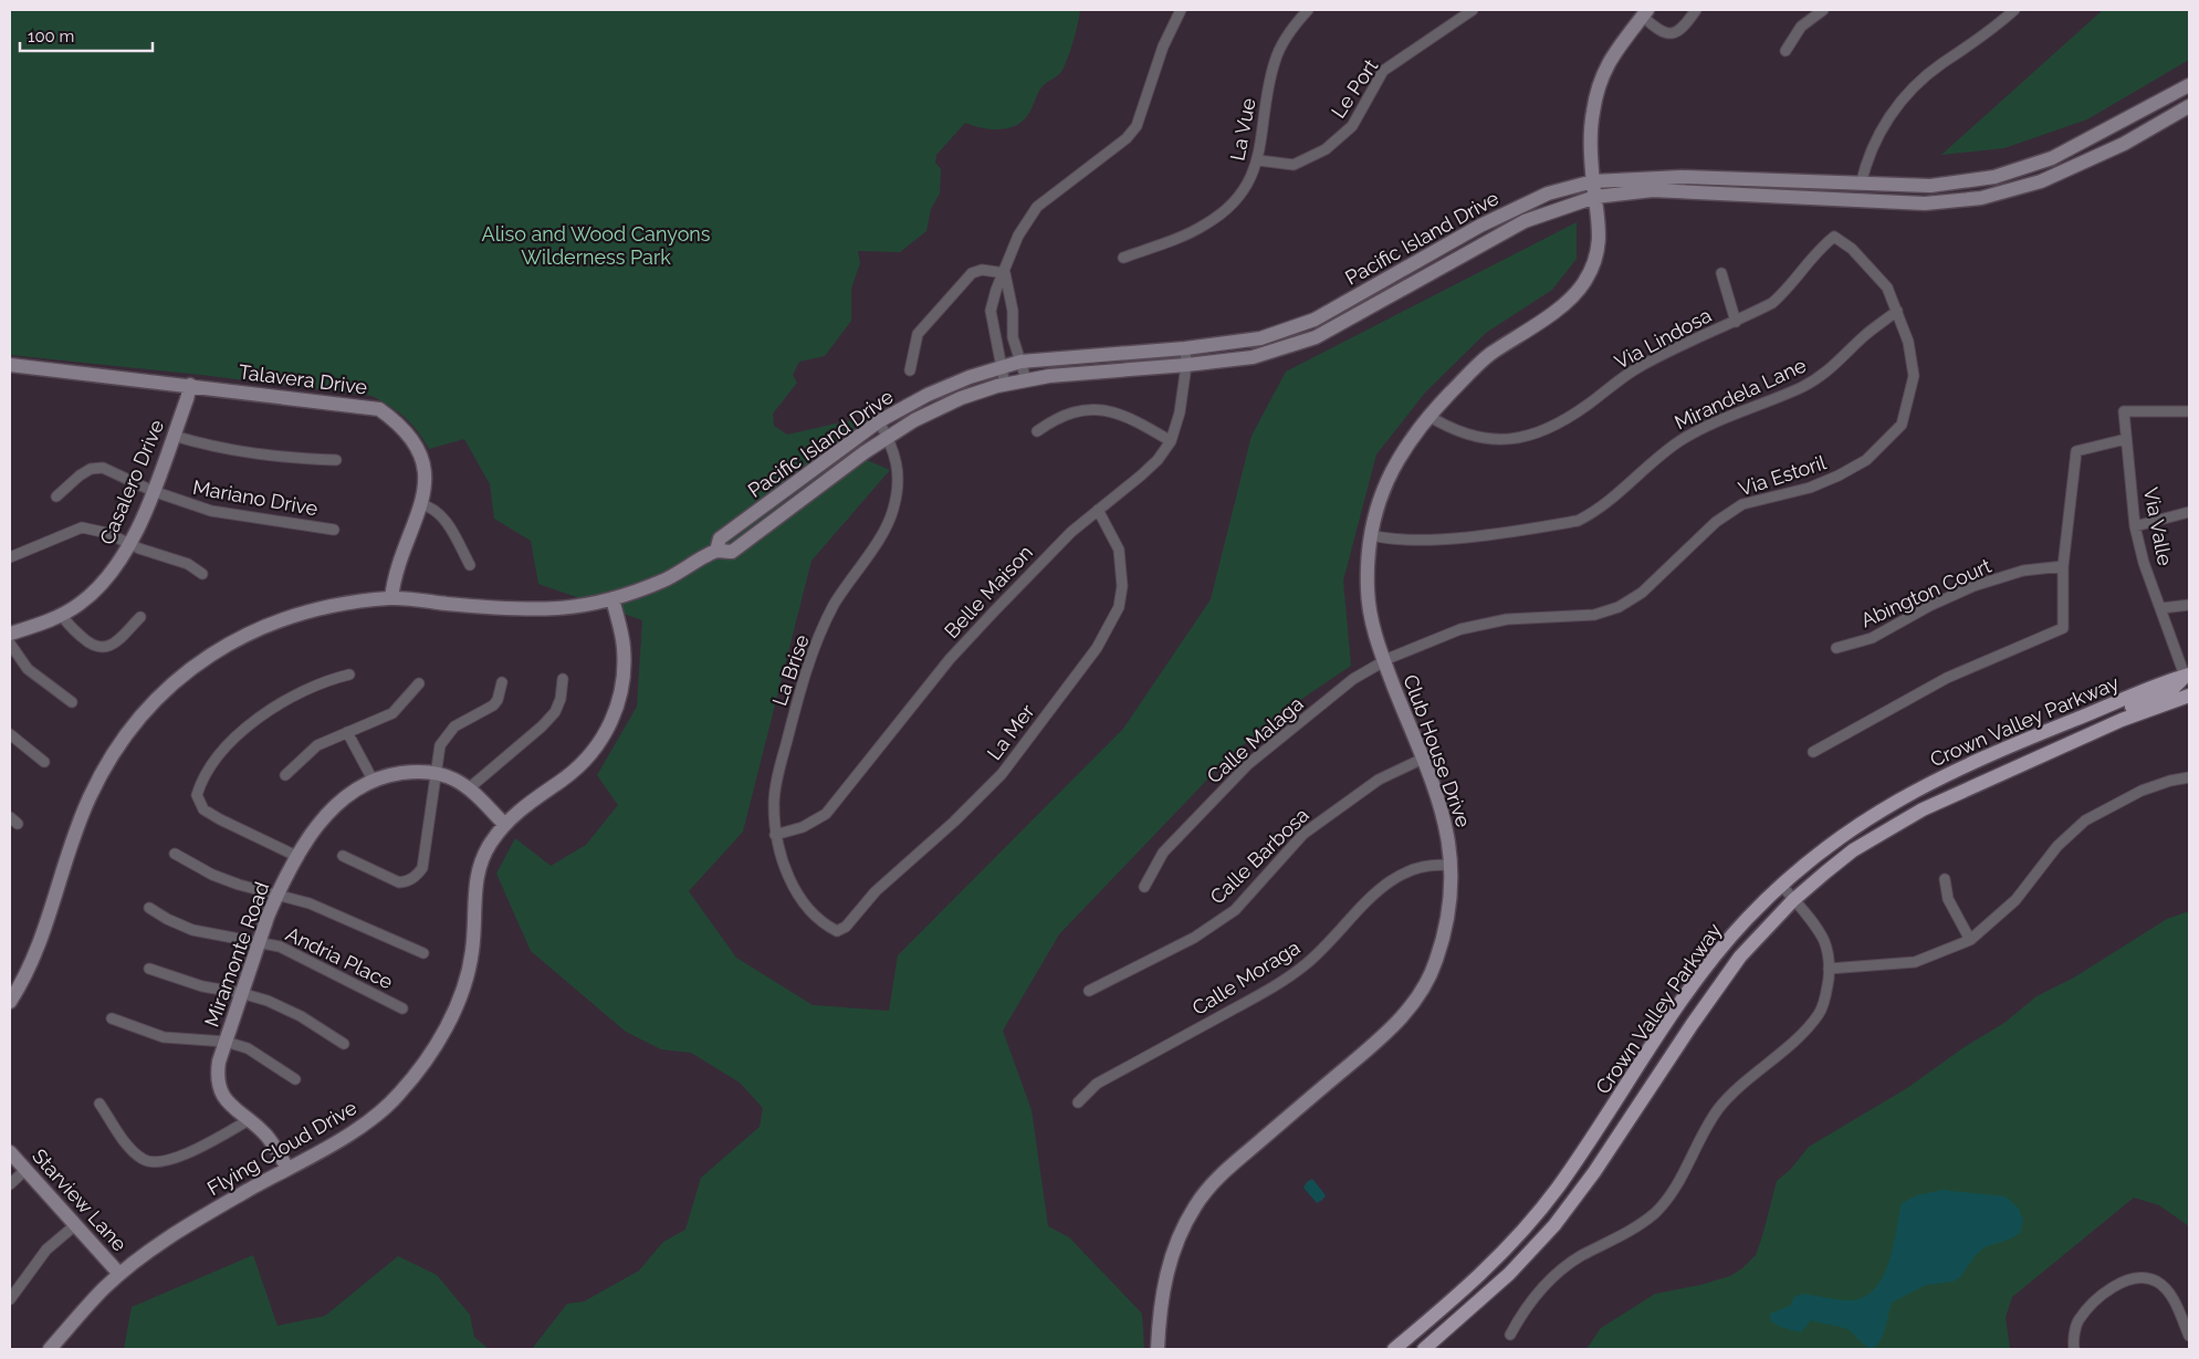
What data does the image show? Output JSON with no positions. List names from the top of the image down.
{
  "streets": {
    "main road": ["Crown Valley Parkway"],
    "street": [
      "Le Port",
      "La Vue",
      "Pacific Island Drive",
      "Via Lindosa",
      "Talavera Drive",
      "Mirandela Lane",
      "Via Estoril",
      "Casalero Drive",
      "Mariano Drive",
      "Via Valle",
      "Belle Maison",
      "Abington Court",
      "La Brise",
      "La Mer",
      "Calle Malaga",
      "Club House Drive",
      "Calle Barbosa",
      "Miramonte Road",
      "Andria Place",
      "Calle Moraga",
      "Flying Cloud Drive",
      "Starview Lane"
    ]
  },
  "crossings": [
    ["Le Port", "La Vue"],
    ["Pacific Island Drive", "Talavera Drive"],
    ["Pacific Island Drive", "Belle Maison"],
    ["Pacific Island Drive", "La Brise"],
    ["Pacific Island Drive", "Club House Drive"],
    ["Pacific Island Drive", "Flying Cloud Drive"],
    ["Via Lindosa", "Via Estoril"],
    ["Via Lindosa", "Club House Drive"],
    ["Talavera Drive", "Casalero Drive"],
    ["Mirandela Lane", "Via Estoril"],
    ["Mirandela Lane", "Club House Drive"],
    ["Via Estoril", "Calle Malaga"],
    ["Via Estoril", "Club House Drive"],
    ["Casalero Drive", "Mariano Drive"],
    ["Via Valle", "Crown Valley Parkway"],
    ["Belle Maison", "La Brise"],
    ["Belle Maison", "La Mer"],
    ["La Brise", "La Mer"],
    ["Calle Malaga", "Club House Drive"],
    ["Club House Drive", "Calle Barbosa"],
    ["Club House Drive", "Calle Moraga"],
    ["Miramonte Road", "Andria Place"],
    ["Miramonte Road", "Flying Cloud Drive"],
    ["Flying Cloud Drive", "Starview Lane"]
  ],
  "parks": ["Aliso and Wood Canyons Wilderness Park"],
  "scale_bar": "100 m"
}
